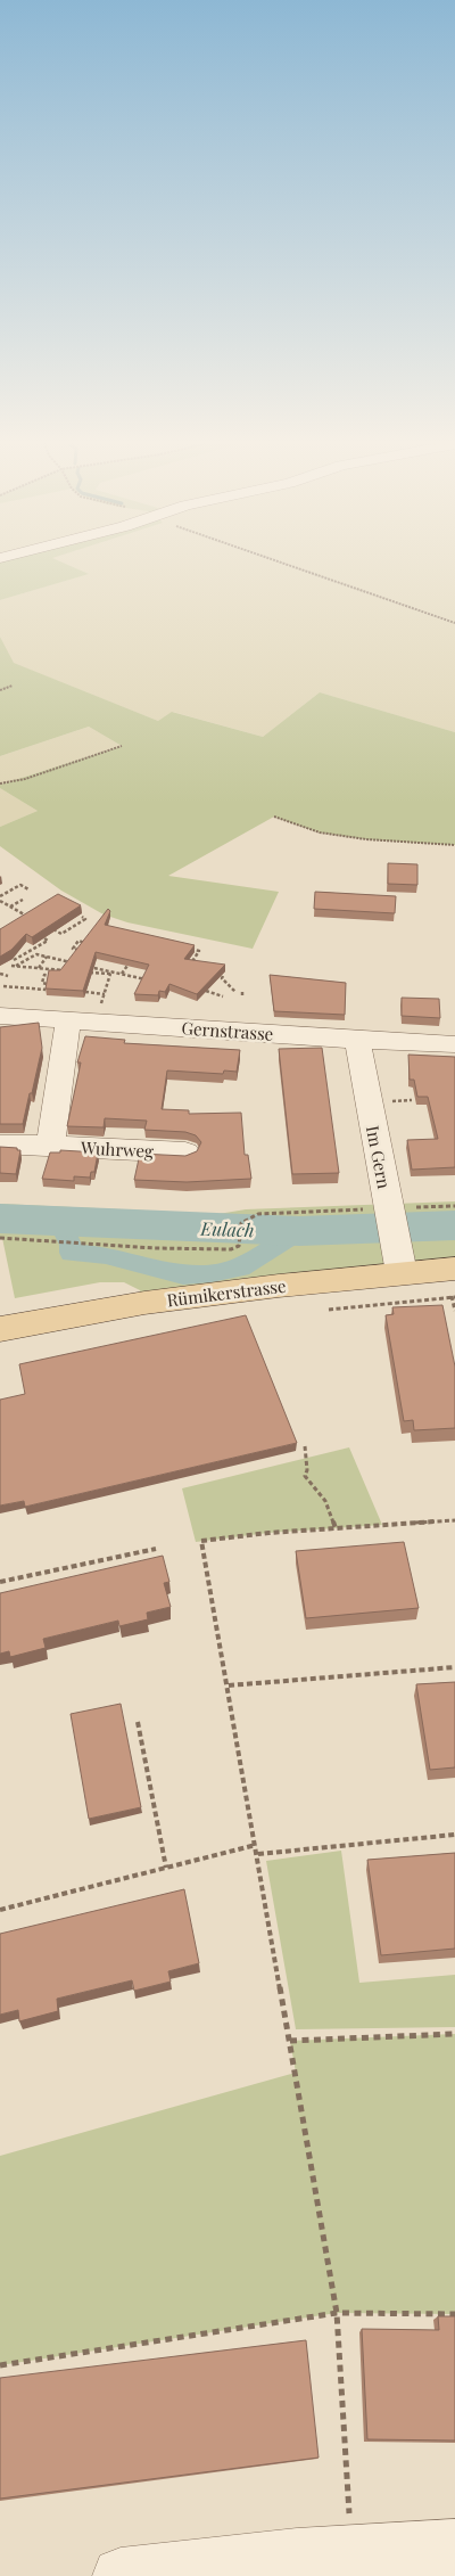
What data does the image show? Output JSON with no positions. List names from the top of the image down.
{
  "streets": {
    "main road": ["Rümikerstrasse"],
    "street": ["Gernstrasse", "Wuhrweg", "Im Gern"]
  },
  "crossings": [
    ["Gernstrasse", "Im Gern"],
    ["Im Gern", "Rümikerstrasse"]
  ],
  "water": ["Eulach"]
}
